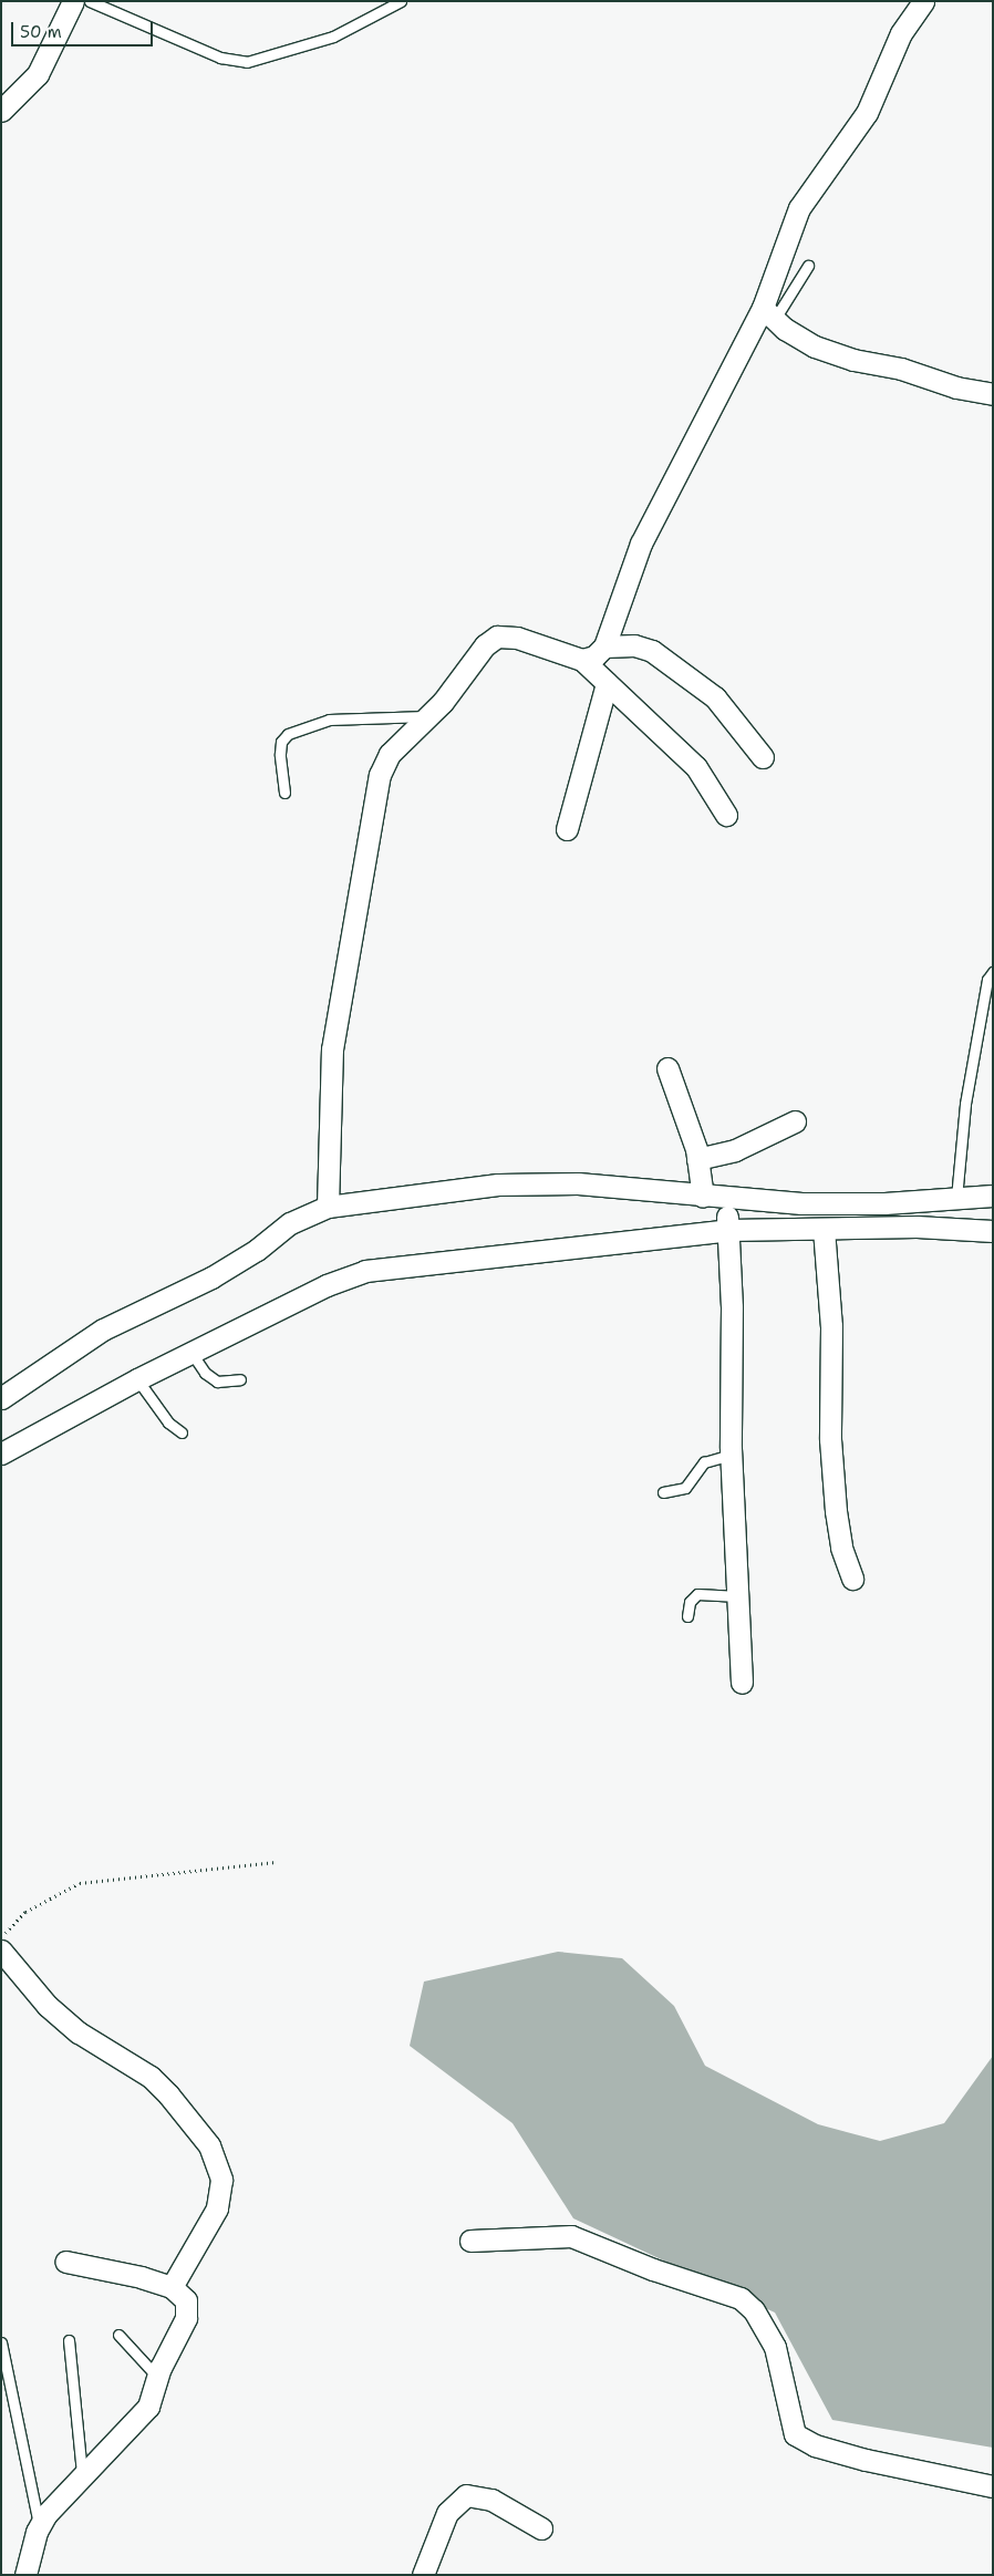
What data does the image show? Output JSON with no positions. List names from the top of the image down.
{
  "scale_bar": "50 m"
}
